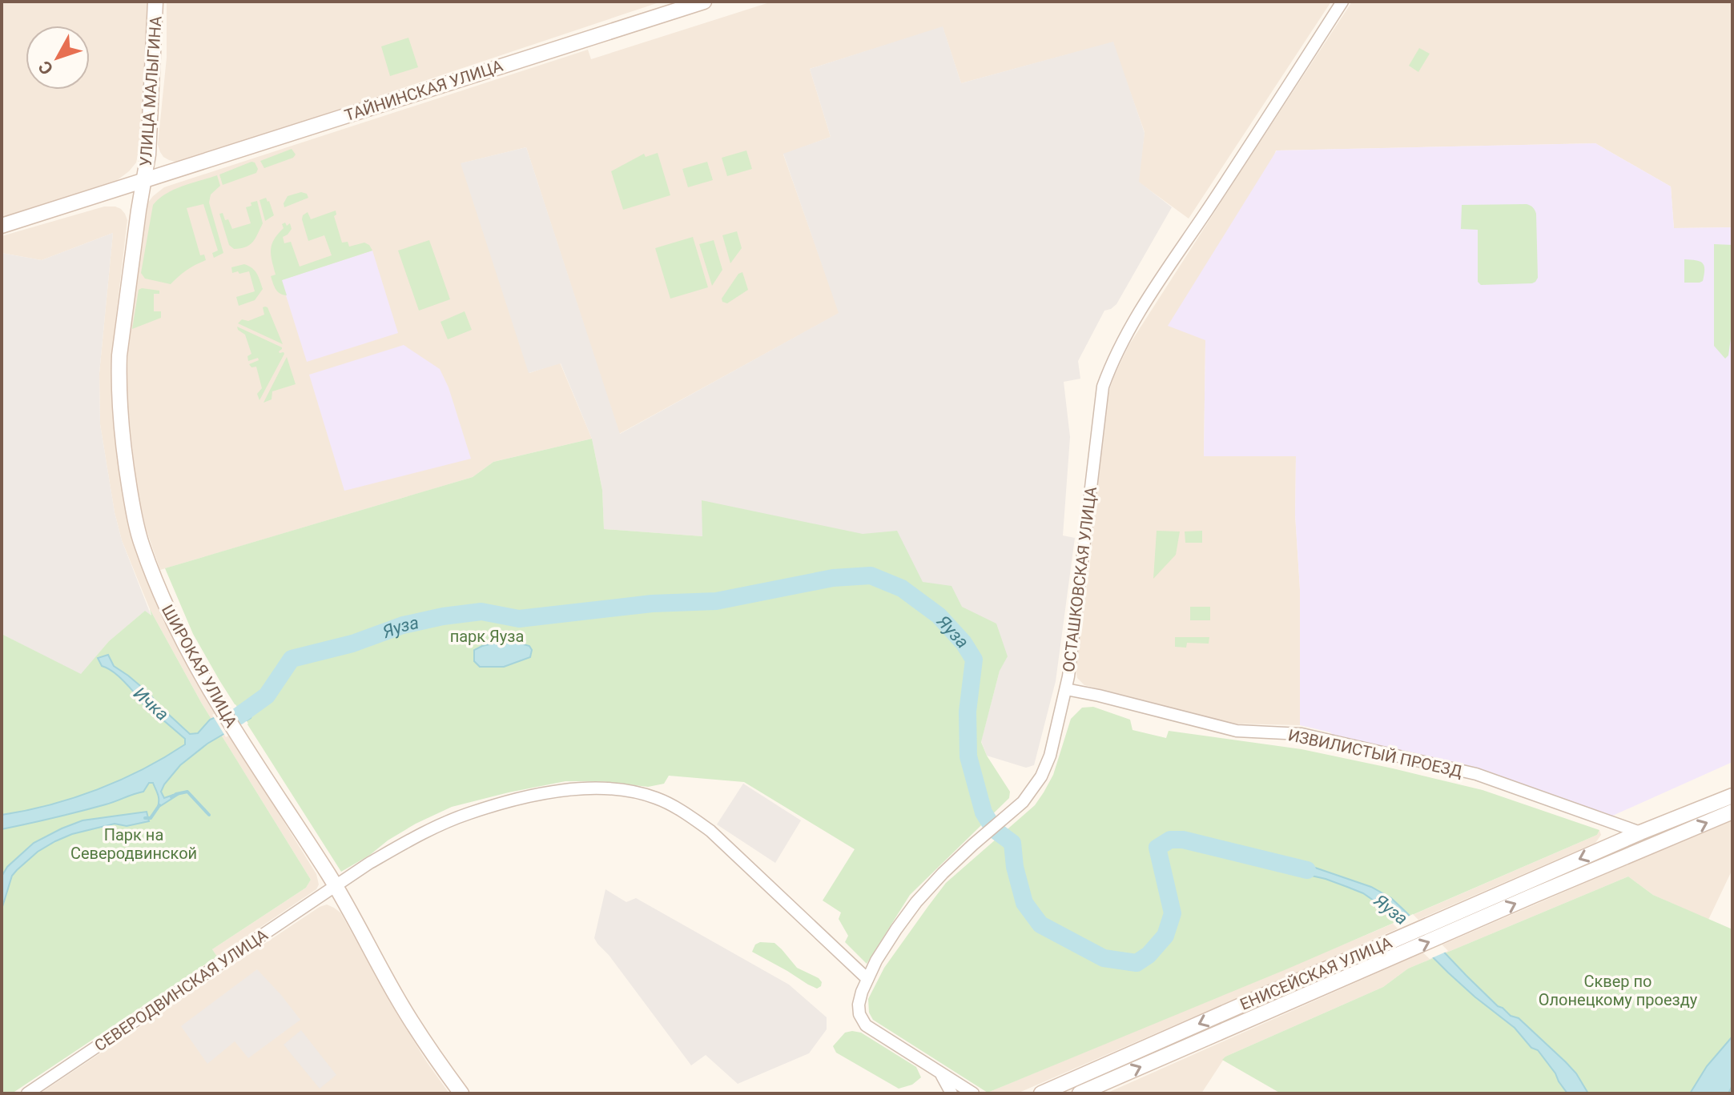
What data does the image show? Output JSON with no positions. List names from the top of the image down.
{
  "streets": {
    "main road": [
      "ТАЙНИНСКАЯ УЛИЦА",
      "УЛИЦА МАЛЫГИНА",
      "ШИРОКАЯ УЛИЦА",
      "ЕНИСЕЙСКАЯ УЛИЦА"
    ],
    "street": ["ОСТАШКОВСКАЯ УЛИЦА", "ИЗВИЛИСТЫЙ ПРОЕЗД", "СЕВЕРОДВИНСКАЯ УЛИЦА"]
  },
  "crossings": [
    ["ТАЙНИНСКАЯ УЛИЦА", "УЛИЦА МАЛЫГИНА"],
    ["ТАЙНИНСКАЯ УЛИЦА", "ШИРОКАЯ УЛИЦА"],
    ["УЛИЦА МАЛЫГИНА", "ШИРОКАЯ УЛИЦА"],
    ["ОСТАШКОВСКАЯ УЛИЦА", "ИЗВИЛИСТЫЙ ПРОЕЗД"],
    ["ОСТАШКОВСКАЯ УЛИЦА", "СЕВЕРОДВИНСКАЯ УЛИЦА"],
    ["ШИРОКАЯ УЛИЦА", "СЕВЕРОДВИНСКАЯ УЛИЦА"],
    ["ИЗВИЛИСТЫЙ ПРОЕЗД", "ЕНИСЕЙСКАЯ УЛИЦА"]
  ],
  "water": ["Яуза", "Ичка"],
  "parks": ["парк Яуза", "Парк на Северодвинской", "Сквер по Олонецкому проезду"],
  "north": "bottom left"
}
